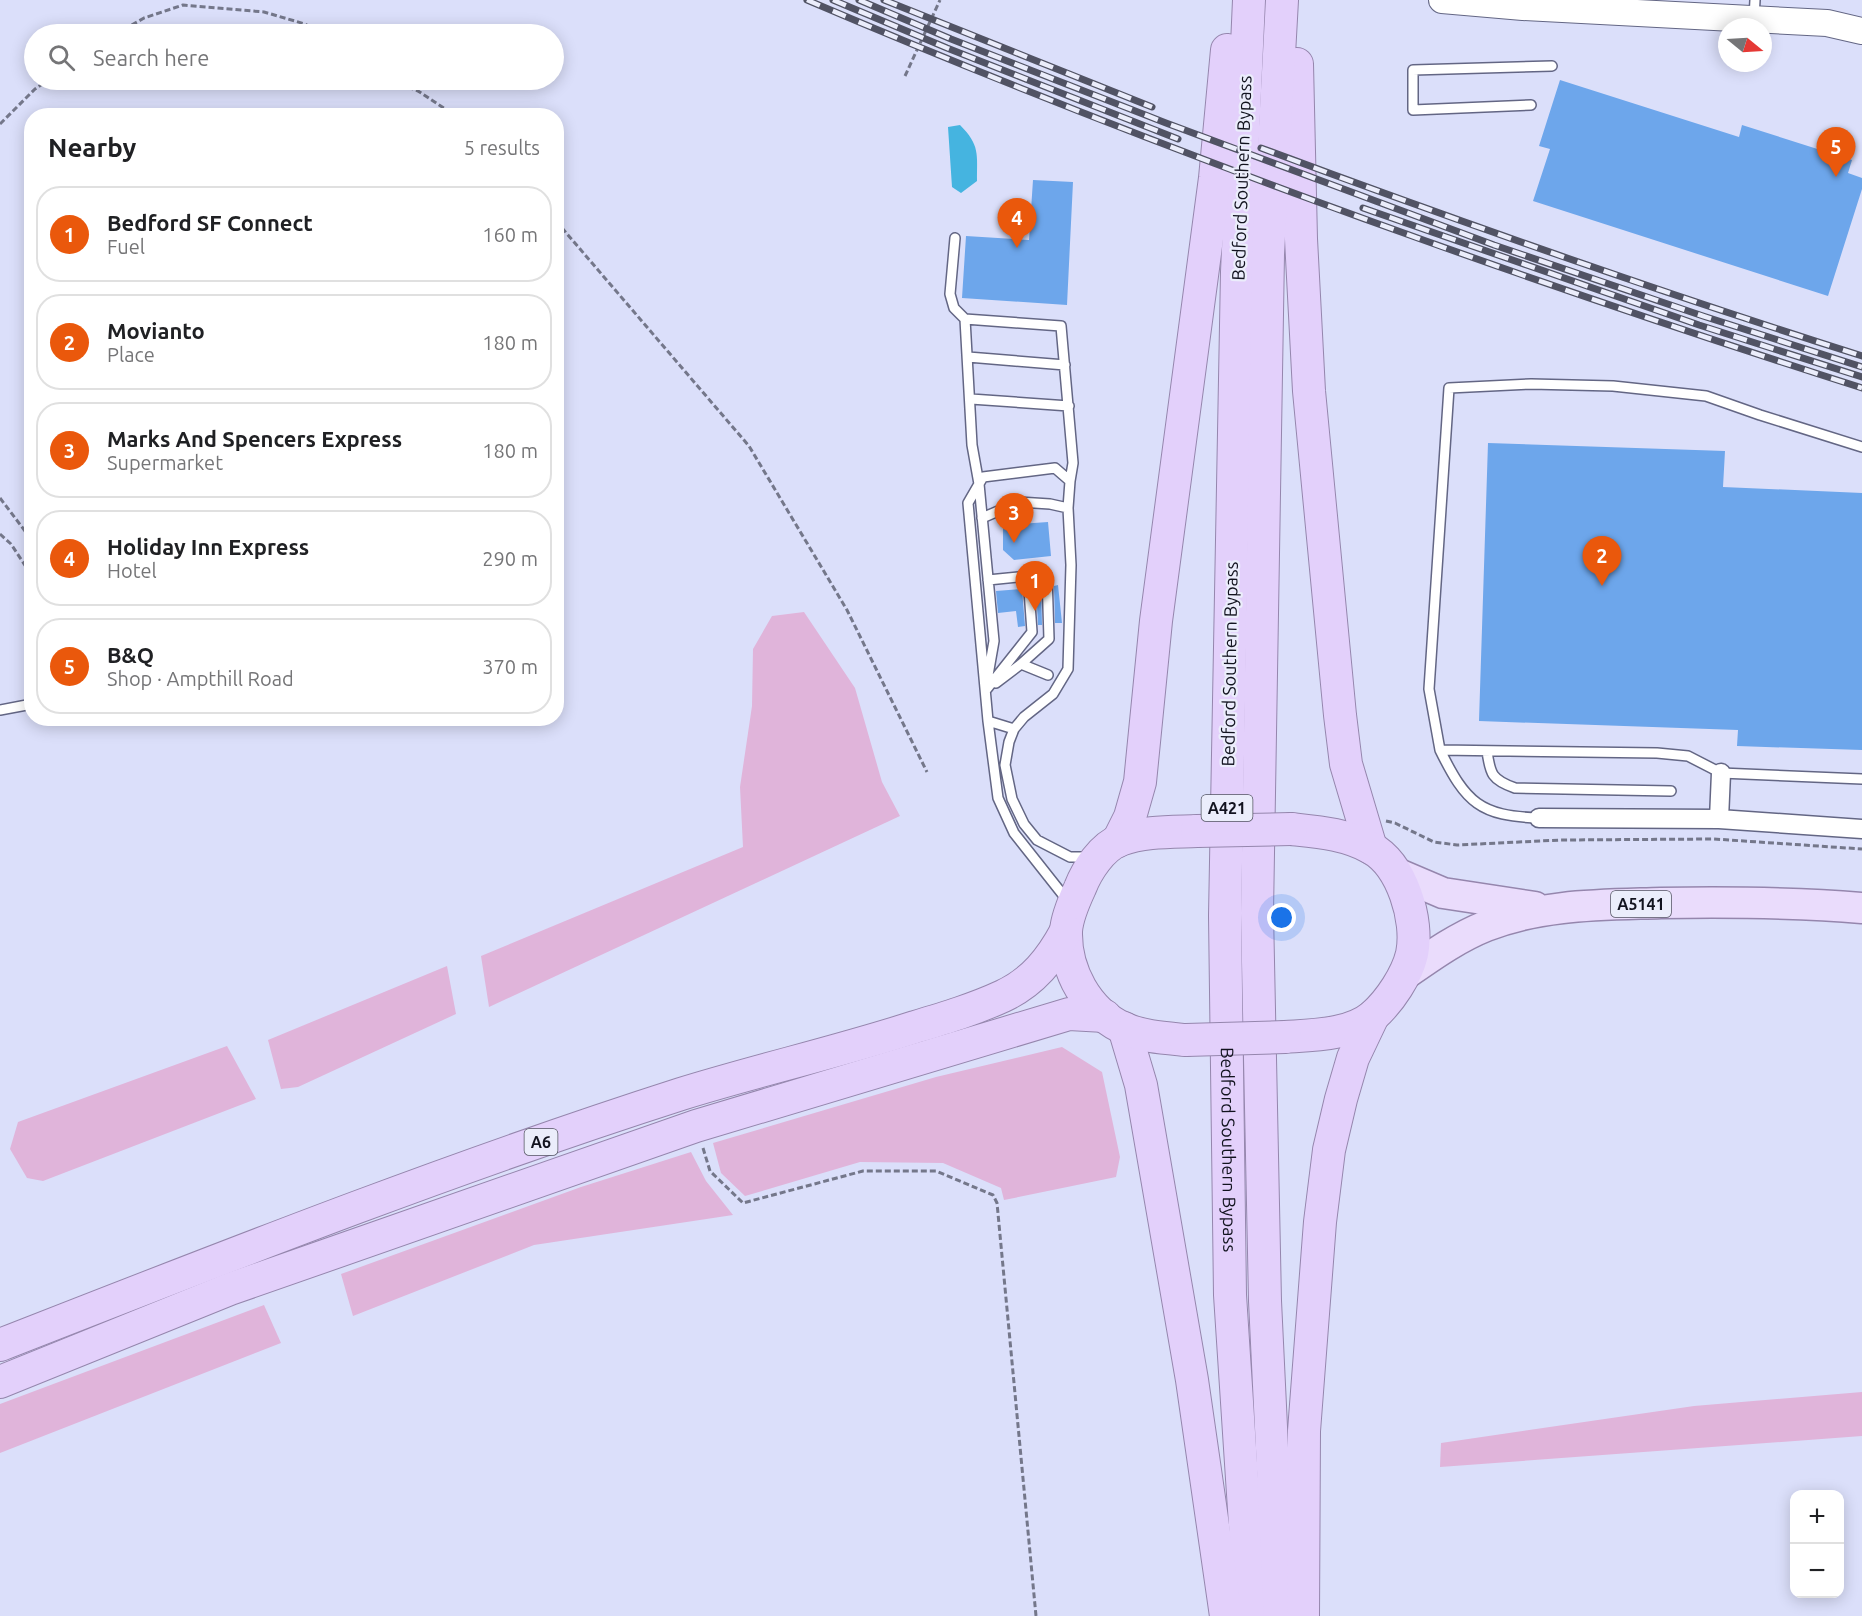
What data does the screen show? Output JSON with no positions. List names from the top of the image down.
{
  "streets": {
    "highway": ["Bedford Southern Bypass", "A421", "A6"],
    "main road": ["A5141"]
  },
  "north": "right",
  "page": {
    "search": "Search here",
    "heading": ["Nearby", "5 results"],
    "pins": [
      "5",
      "4",
      "3",
      "2",
      "1"
    ],
    "list": [
      {
        "mark": "1",
        "name": "Bedford SF Connect",
        "note": "Fuel",
        "value": "160 m"
      },
      {
        "mark": "2",
        "name": "Movianto",
        "note": "Place",
        "value": "180 m"
      },
      {
        "mark": "3",
        "name": "Marks And Spencers Express",
        "note": "Supermarket",
        "value": "180 m"
      },
      {
        "mark": "4",
        "name": "Holiday Inn Express",
        "note": "Hotel",
        "value": "290 m"
      },
      {
        "mark": "5",
        "name": "B&Q",
        "note": "Shop · Ampthill Road",
        "value": "370 m"
      }
    ],
    "map_buttons": ["+", "−"]
  }
}
